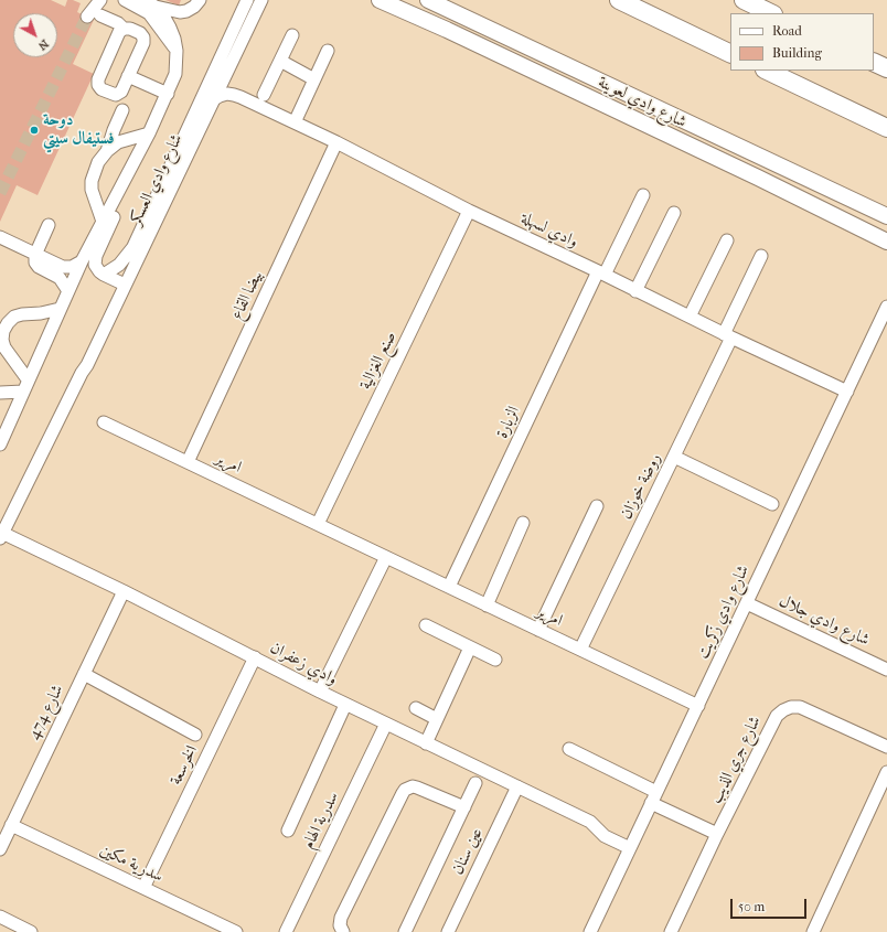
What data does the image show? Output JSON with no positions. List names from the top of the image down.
{
  "streets": {
    "main road": ["شارع وادي لعوينة"],
    "street": [
      "شارع وادي العسكر",
      "وادي لسهلة",
      "بيضا القاع",
      "صنع الغزالية",
      "الزبارة",
      "امرير",
      "روضة خوزان",
      "شارع وادي زكريت",
      "شارع وادي جلال",
      "وادي زعفران",
      "شارع 474",
      "شارع جري الذيب",
      "الخرسعة",
      "سدرية الهام",
      "عين سنان",
      "سدرية مكين"
    ]
  },
  "crossings": [
    ["شارع وادي العسكر", "وادي لسهلة"],
    ["شارع وادي العسكر", "وادي زعفران"],
    ["وادي لسهلة", "بيضا القاع"],
    ["وادي لسهلة", "صنع الغزالية"],
    ["وادي لسهلة", "الزبارة"],
    ["وادي لسهلة", "روضة خوزان"],
    ["وادي لسهلة", "شارع وادي زكريت"],
    ["بيضا القاع", "امرير"],
    ["صنع الغزالية", "امرير"],
    ["الزبارة", "امرير"],
    ["امرير", "روضة خوزان"],
    ["امرير", "شارع وادي زكريت"],
    ["شارع وادي زكريت", "شارع وادي جلال"],
    ["شارع وادي زكريت", "وادي زعفران"],
    ["وادي زعفران", "شارع 474"],
    ["وادي زعفران", "الخرسعة"],
    ["وادي زعفران", "سدرية الهام"],
    ["وادي زعفران", "عين سنان"],
    ["شارع 474", "سدرية مكين"],
    ["الخرسعة", "سدرية مكين"]
  ],
  "places": ["دوحة فستيفال سيتي"],
  "legend": ["Road", "Building"],
  "scale_bar": "50 m",
  "north": "bottom right"
}
